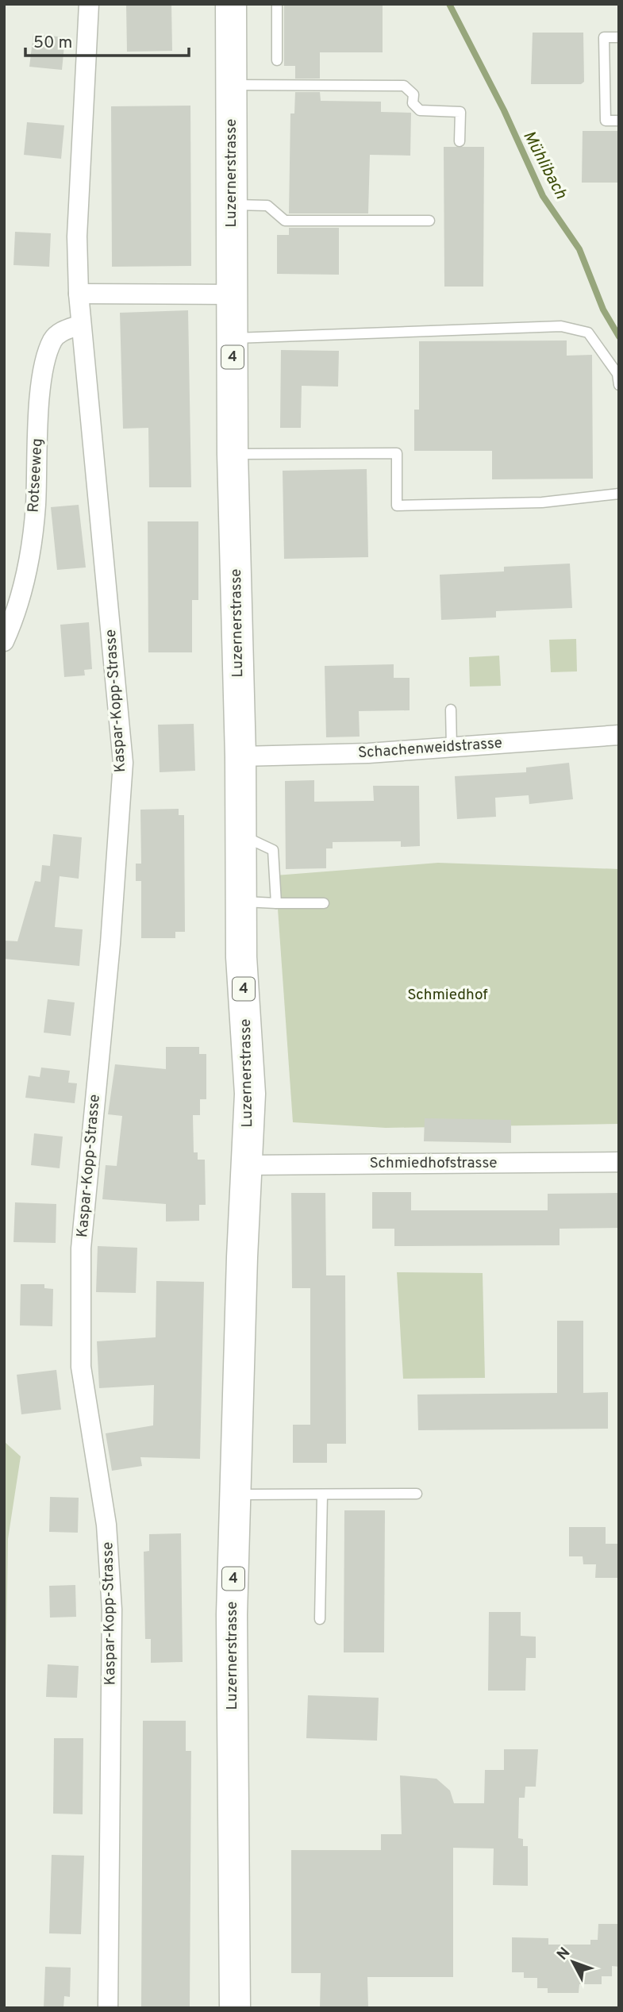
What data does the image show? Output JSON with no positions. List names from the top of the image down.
{
  "streets": {
    "main road": ["Luzernerstrasse", "4"],
    "street": [
      "Rotseeweg",
      "Kaspar-Kopp-Strasse",
      "Schachenweidstrasse",
      "Schmiedhofstrasse"
    ]
  },
  "crossings": [
    ["Luzernerstrasse", "Schachenweidstrasse"],
    ["Luzernerstrasse", "Schmiedhofstrasse"],
    ["Rotseeweg", "Kaspar-Kopp-Strasse"]
  ],
  "water": ["Mühlibach"],
  "parks": ["Schmiedhof"],
  "scale_bar": "50 m",
  "north": "top left"
}
